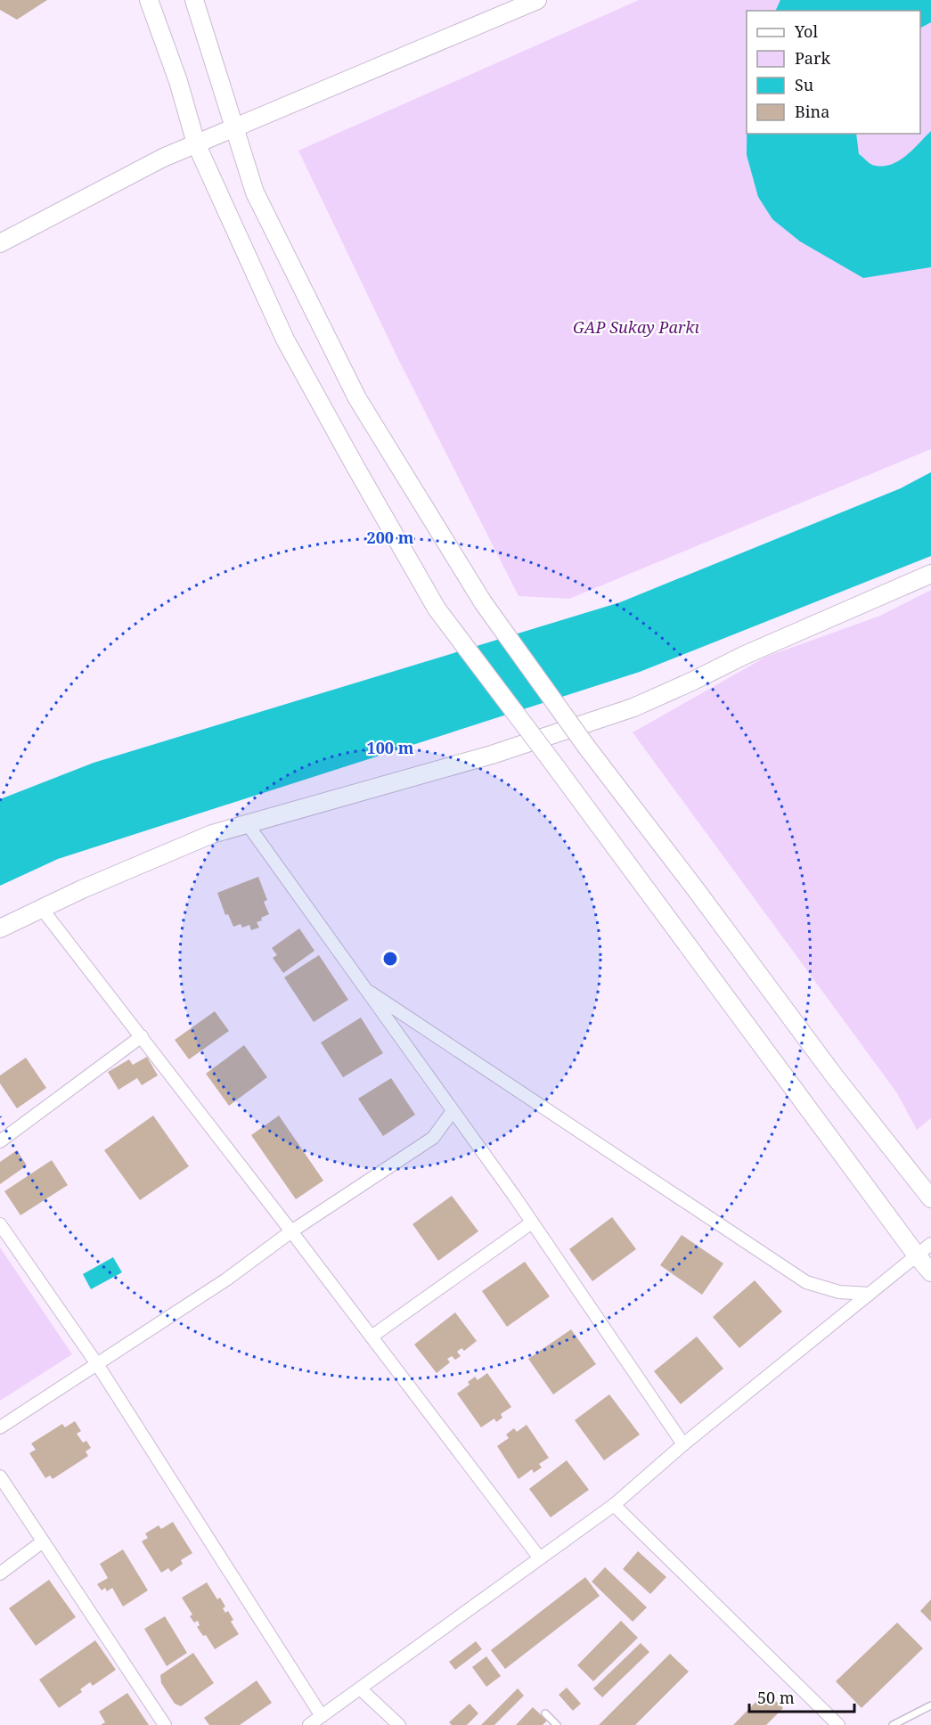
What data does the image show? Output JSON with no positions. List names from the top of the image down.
{
  "parks": ["GAP Sukay Parkı"],
  "legend": [
    "Yol",
    "Park",
    "Su",
    "Bina"
  ],
  "scale_bar": "50 m",
  "rings": ["200 m", "100 m"]
}
